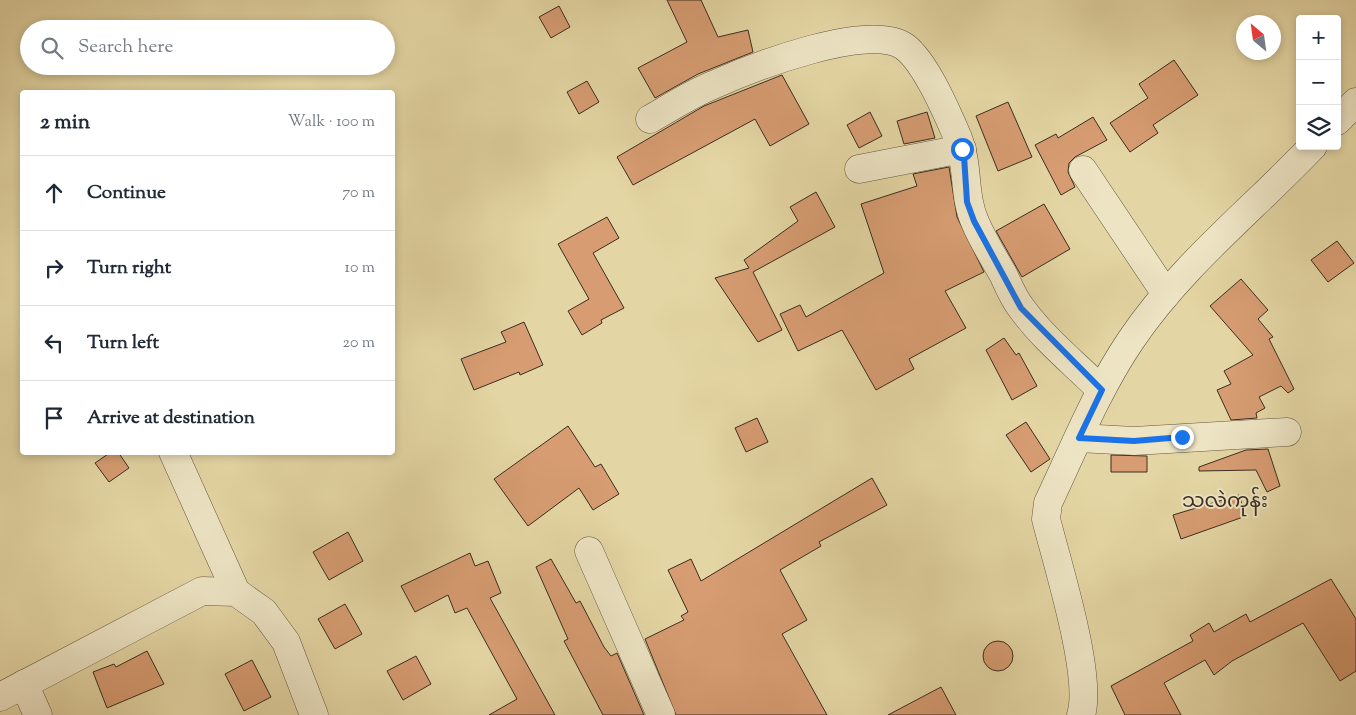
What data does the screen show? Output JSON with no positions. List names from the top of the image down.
{
  "districts": ["သလဲကုန်း"],
  "north": "top left",
  "page": {
    "map_buttons": ["+", "−"],
    "search": "Search here",
    "heading": ["2 min", "Walk · 100 m"],
    "list": [
      ["Continue", "70 m"],
      ["Turn right", "10 m"],
      ["Turn left", "20 m"],
      "Arrive at destination"
    ]
  }
}
